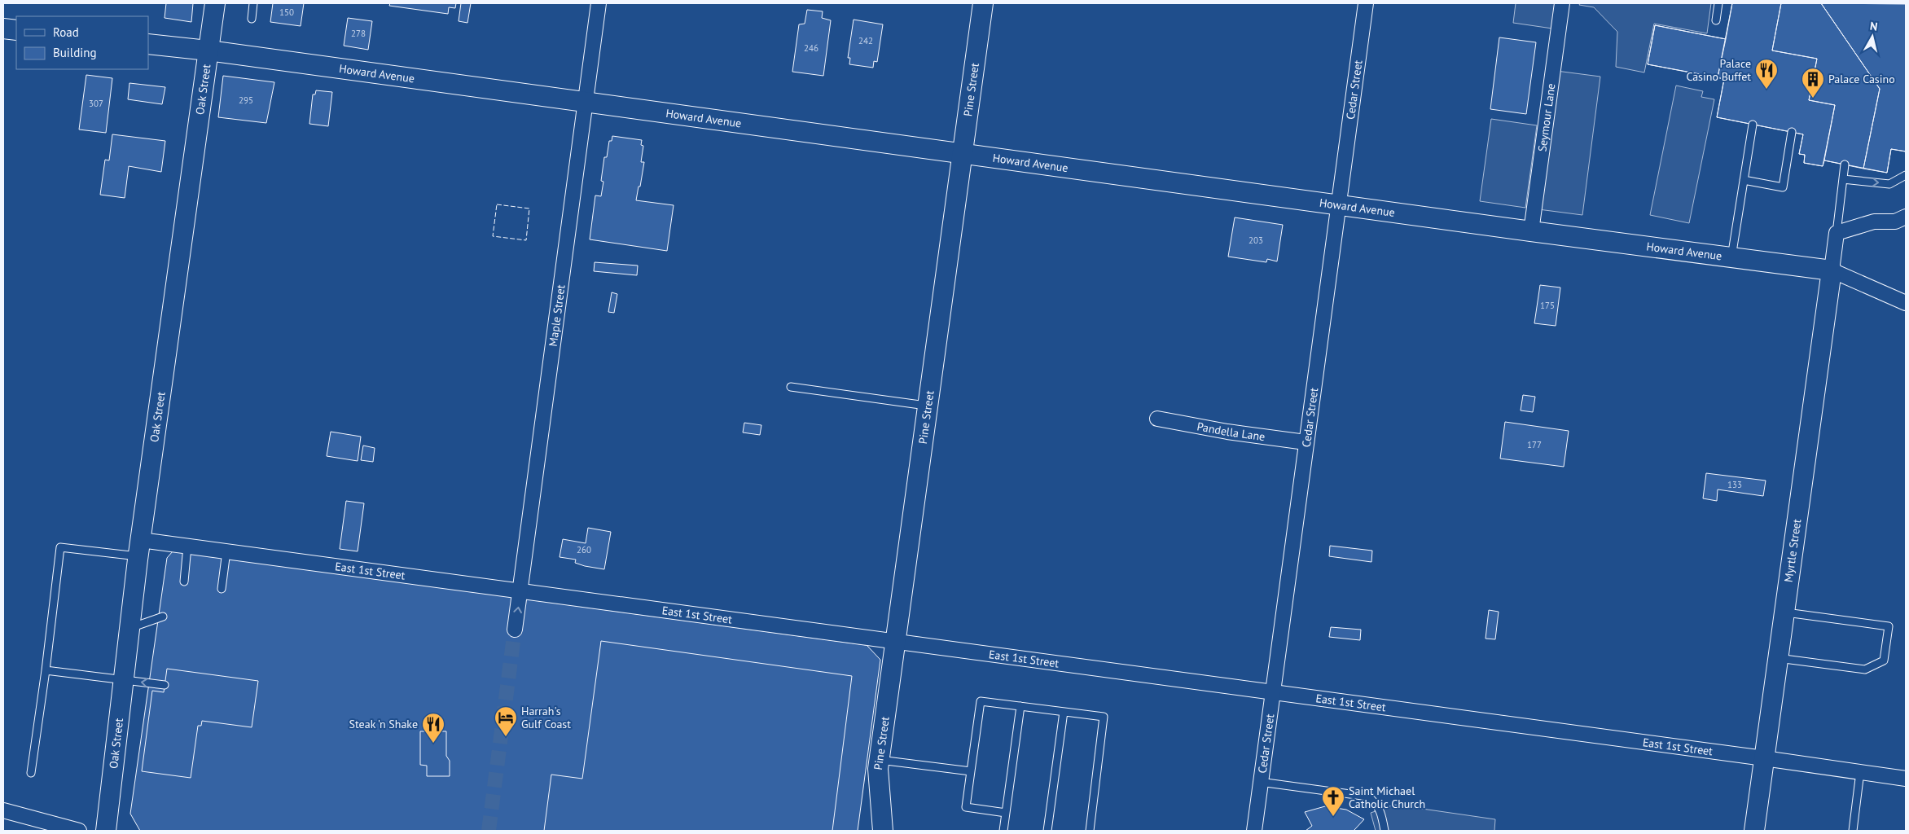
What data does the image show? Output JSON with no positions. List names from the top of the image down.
{
  "streets": {
    "main road": [
      "Howard Avenue",
      "Oak Street",
      "Pine Street",
      "Myrtle Street"
    ],
    "street": [
      "Cedar Street",
      "Seymour Lane",
      "Maple Street",
      "Pandella Lane",
      "East 1st Street"
    ]
  },
  "crossings": [
    ["Howard Avenue", "Oak Street"],
    ["Howard Avenue", "Pine Street"],
    ["Howard Avenue", "Cedar Street"],
    ["Howard Avenue", "Seymour Lane"],
    ["Howard Avenue", "Maple Street"],
    ["Howard Avenue", "Myrtle Street"],
    ["Oak Street", "East 1st Street"],
    ["Pine Street", "East 1st Street"],
    ["Cedar Street", "Pandella Lane"],
    ["Cedar Street", "East 1st Street"],
    ["Maple Street", "East 1st Street"],
    ["Myrtle Street", "East 1st Street"]
  ],
  "places": {
    "restaurant": ["Palace Casino Buffet", "Steak 'n Shake"],
    "building": ["Palace Casino"],
    "hotel": ["Harrah's Gulf Coast"],
    "church": ["Saint Michael Catholic Church"]
  },
  "house_numbers": [
    "150",
    "278",
    "242",
    "246",
    "295",
    "307",
    "203",
    "175",
    "177",
    "133",
    "260"
  ],
  "legend": ["Road", "Building"],
  "north": "top"
}
